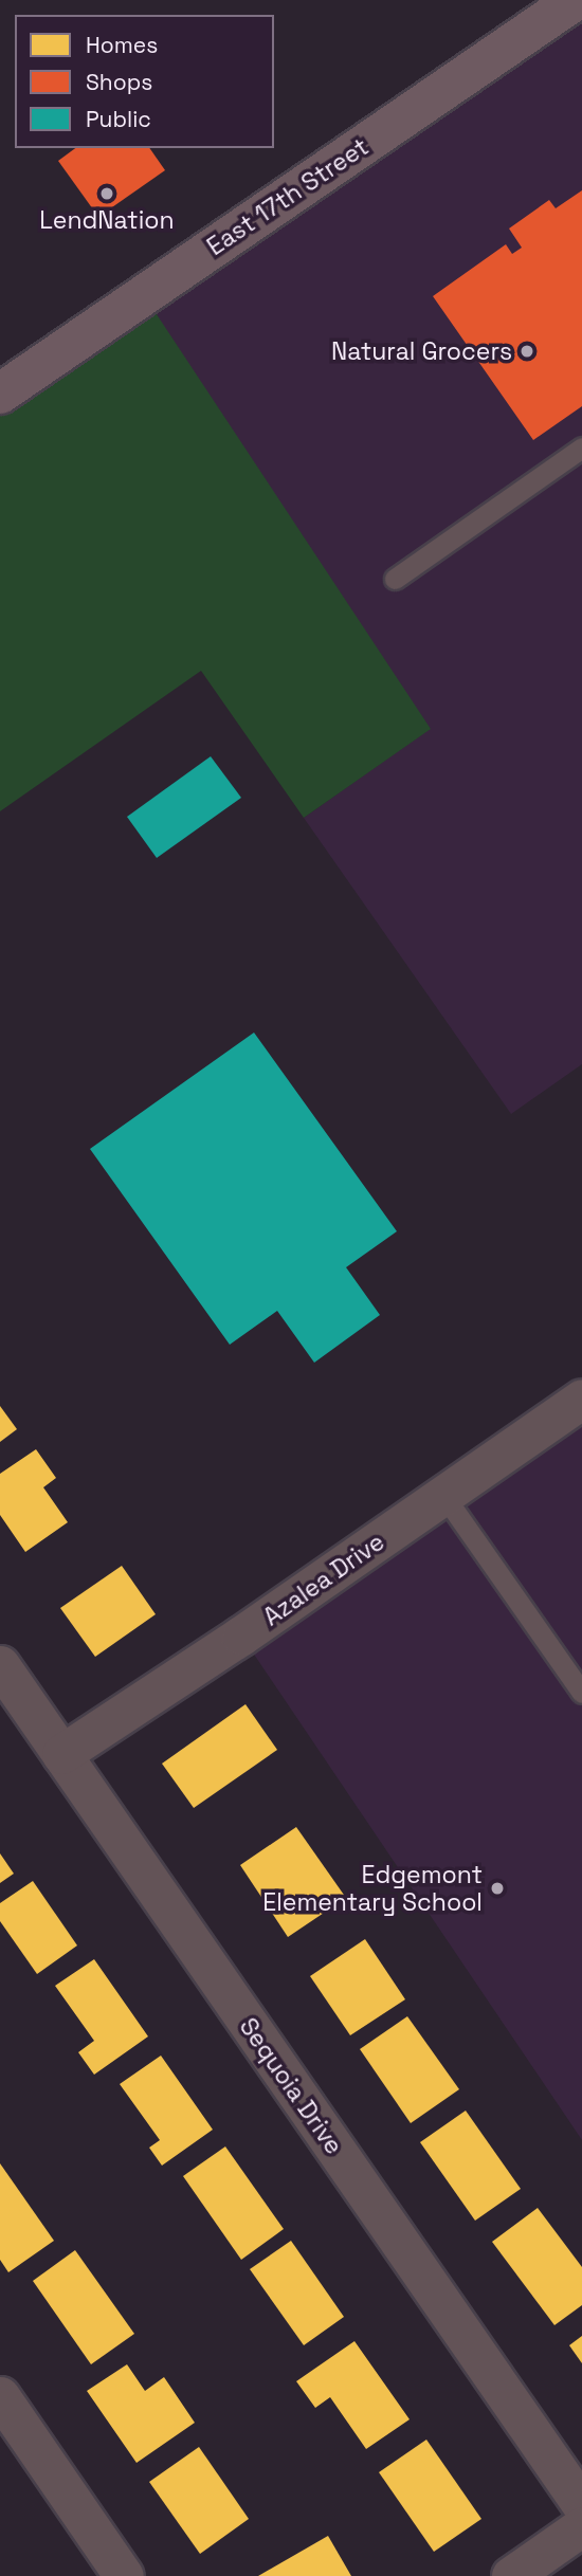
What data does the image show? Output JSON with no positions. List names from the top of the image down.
{
  "streets": {
    "main road": ["East 17th Street"],
    "street": ["Azalea Drive", "Sequoia Drive"]
  },
  "crossings": [
    ["Azalea Drive", "Sequoia Drive"]
  ],
  "places": ["LendNation", "Natural Grocers", "Edgemont Elementary School"],
  "legend": ["Homes", "Shops", "Public"]
}
